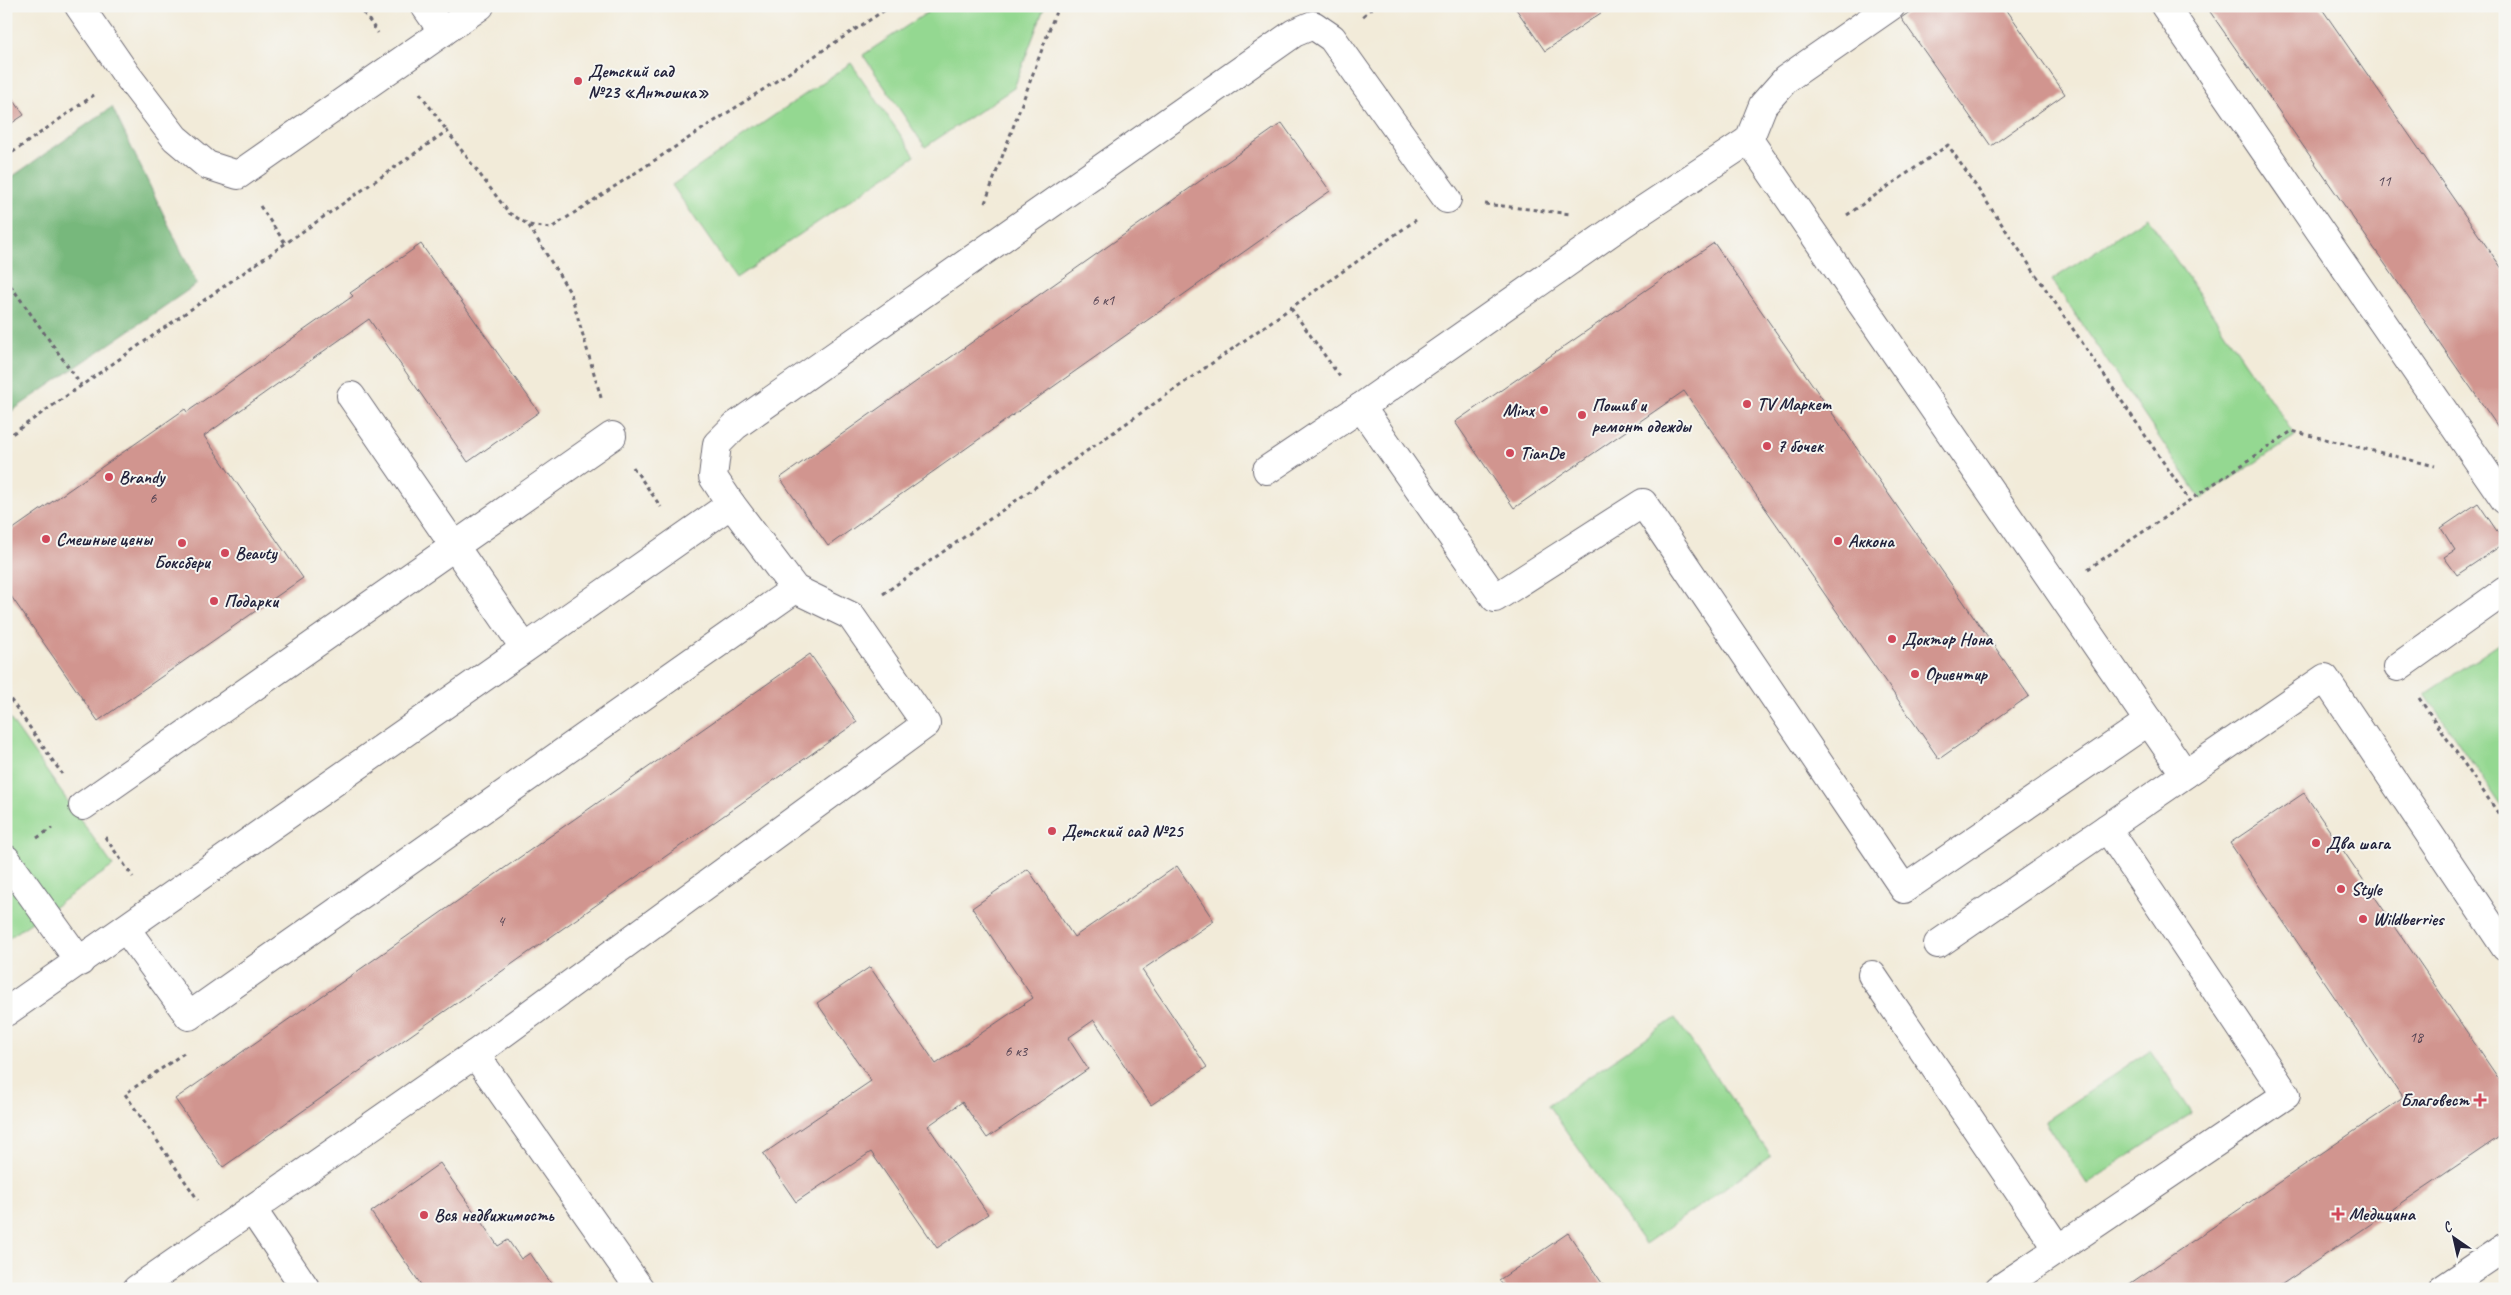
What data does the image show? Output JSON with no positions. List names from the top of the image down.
{
  "places": {
    "other": [
      "Детский сад №23 «Антошка»",
      "TV Маркет",
      "Minx",
      "Пошив и ремонт одежды",
      "7 бочек",
      "TianDe",
      "Brandy",
      "Смешные цены",
      "Аккона",
      "Боксбери",
      "Beauty",
      "Подарки",
      "Доктор Нона",
      "Ориентир",
      "Детский сад №25",
      "Два шага",
      "Style",
      "Wildberries",
      "Вся недвижимость"
    ],
    "health": ["Благовест", "Медицина"]
  },
  "house_numbers": [
    "11",
    "6 к1",
    "6",
    "4",
    "18",
    "6 к3"
  ],
  "north": "top left"
}
